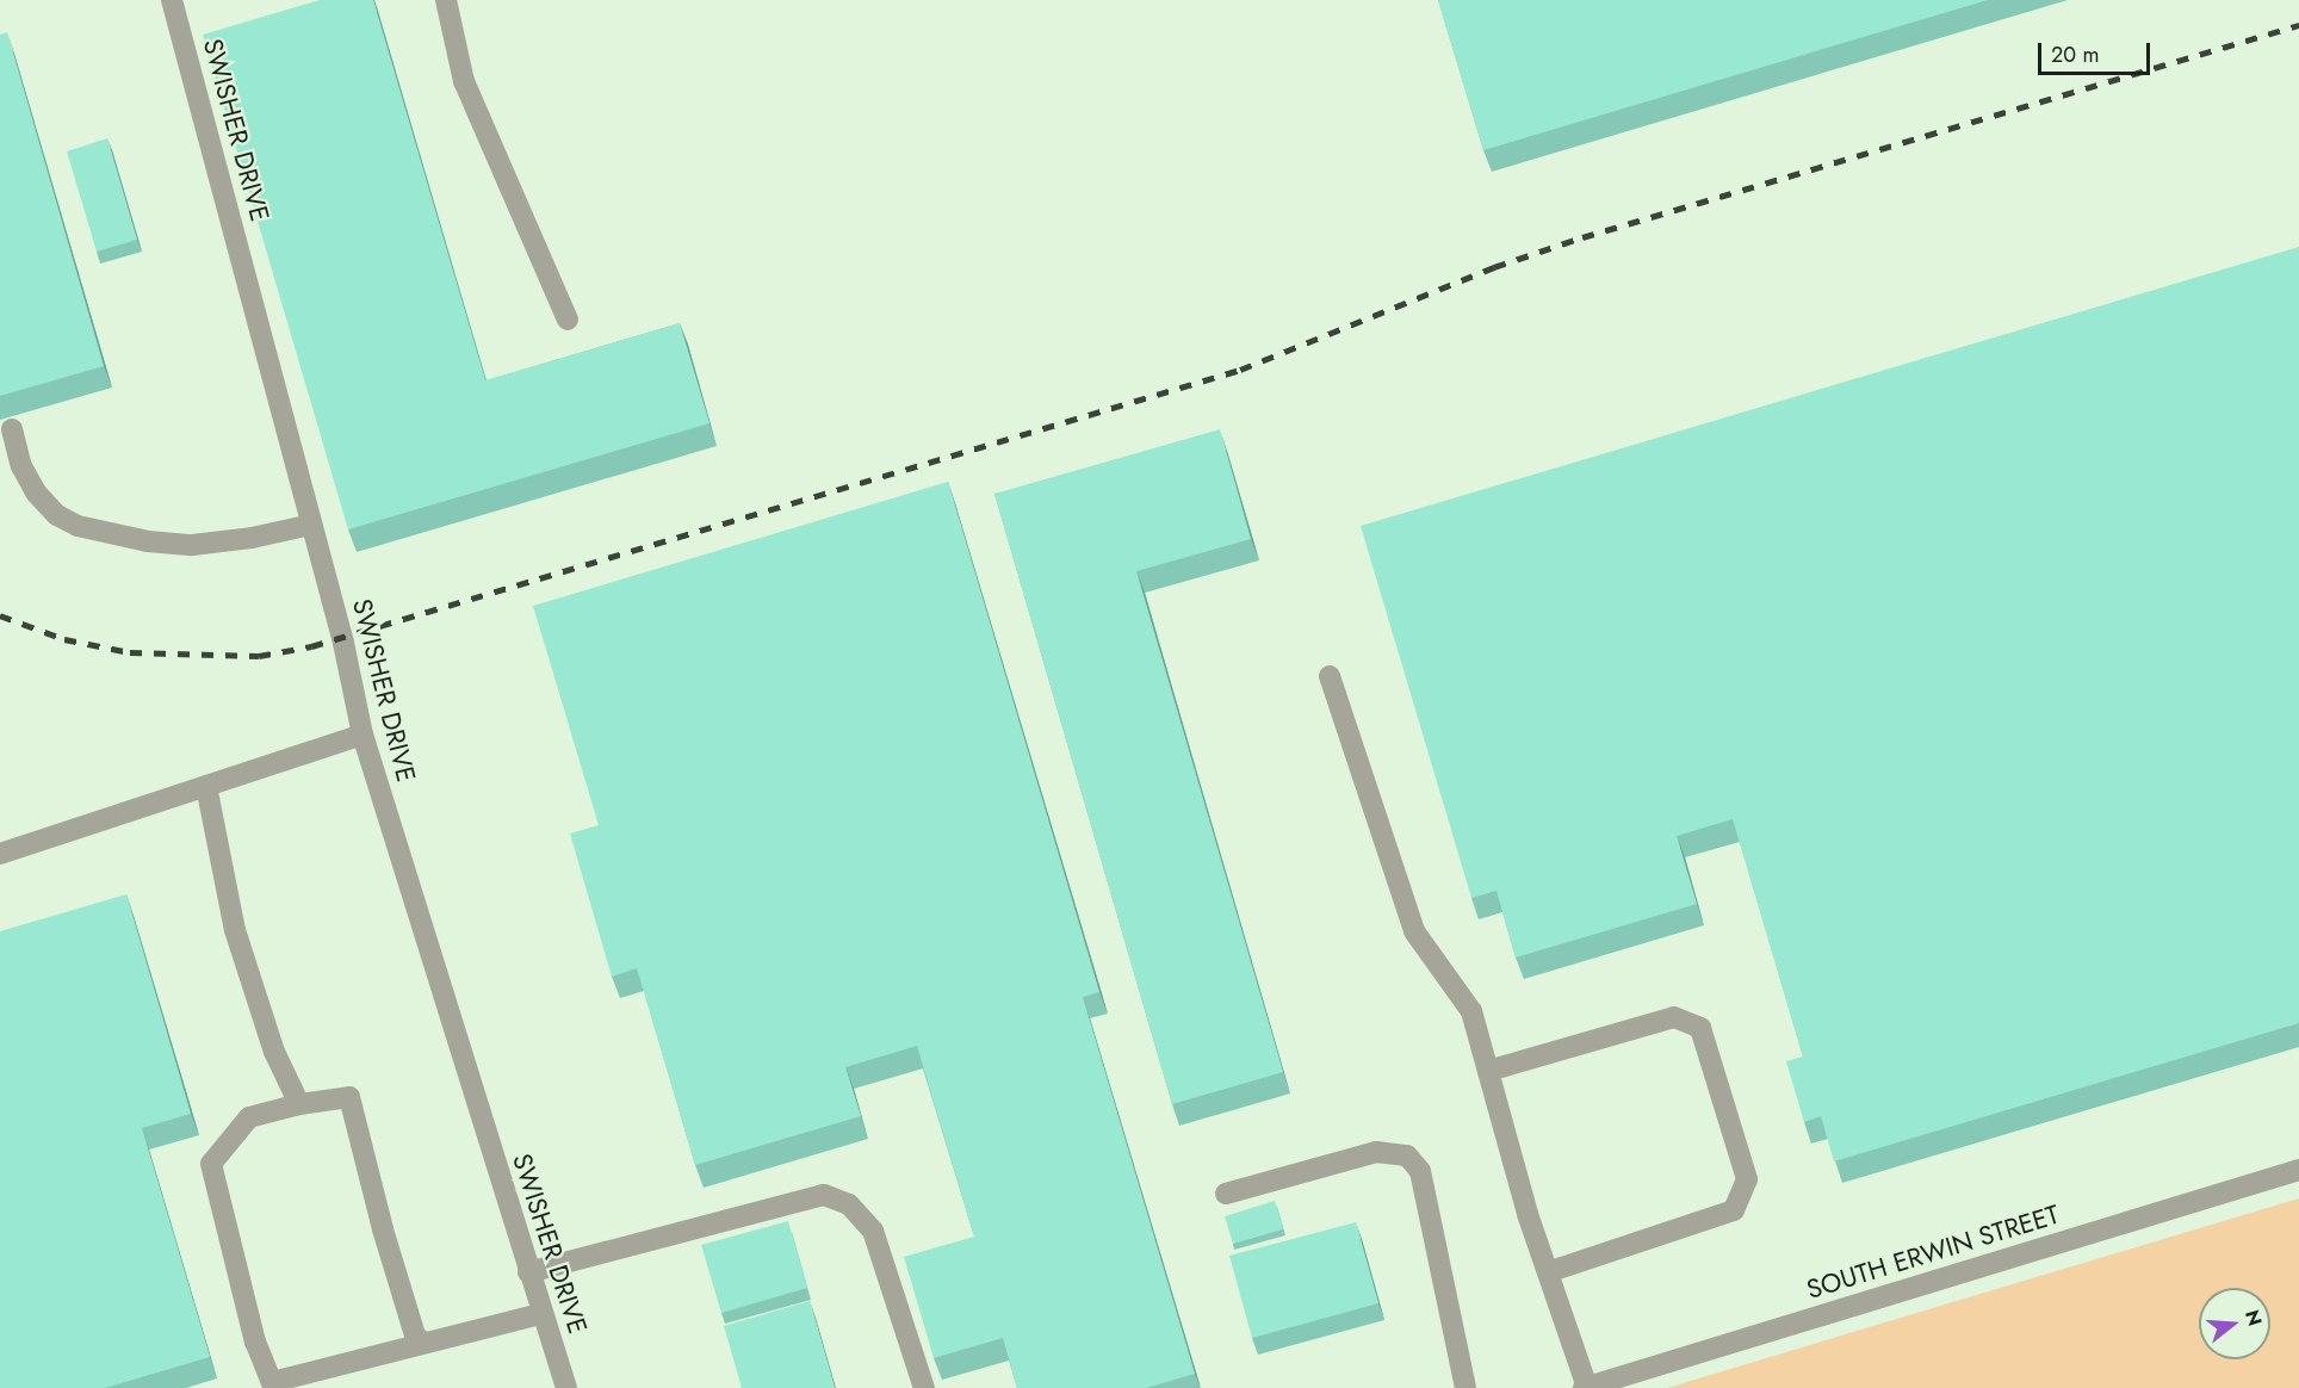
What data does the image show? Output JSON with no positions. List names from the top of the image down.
{
  "streets": {
    "street": ["SWISHER DRIVE", "SOUTH ERWIN STREET"]
  },
  "scale_bar": "20 m",
  "north": "right"
}
